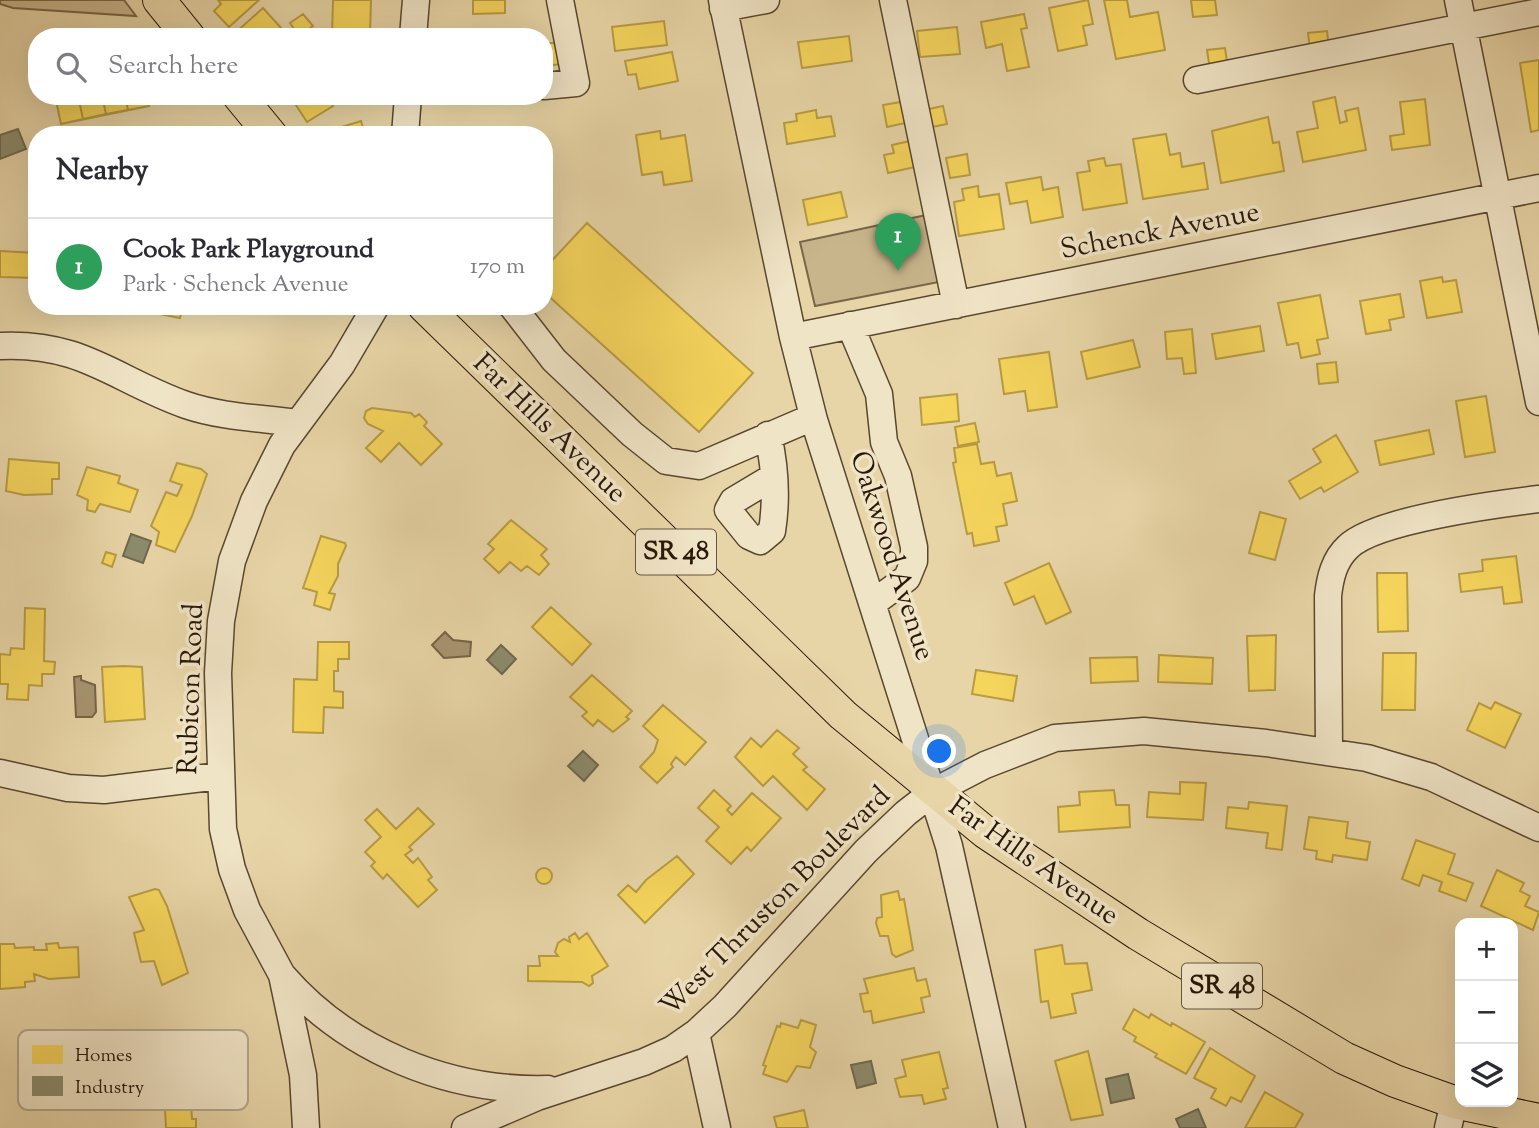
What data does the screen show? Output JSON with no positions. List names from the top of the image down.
{
  "streets": {
    "main road": ["Far Hills Avenue", "SR 48"],
    "street": [
      "Schenck Avenue",
      "Oakwood Avenue",
      "Rubicon Road",
      "West Thruston Boulevard"
    ]
  },
  "crossings": [
    ["Schenck Avenue", "Oakwood Avenue"],
    ["Far Hills Avenue", "Oakwood Avenue"],
    ["Far Hills Avenue", "West Thruston Boulevard"],
    ["Oakwood Avenue", "West Thruston Boulevard"],
    ["Rubicon Road", "West Thruston Boulevard"]
  ],
  "legend": ["Homes", "Industry"],
  "page": {
    "search": "Search here",
    "heading": "Nearby",
    "pins": "1",
    "list": [
      {
        "mark": "1",
        "name": "Cook Park Playground",
        "note": "Park · Schenck Avenue",
        "value": "170 m"
      }
    ],
    "map_buttons": ["+", "−"]
  }
}
